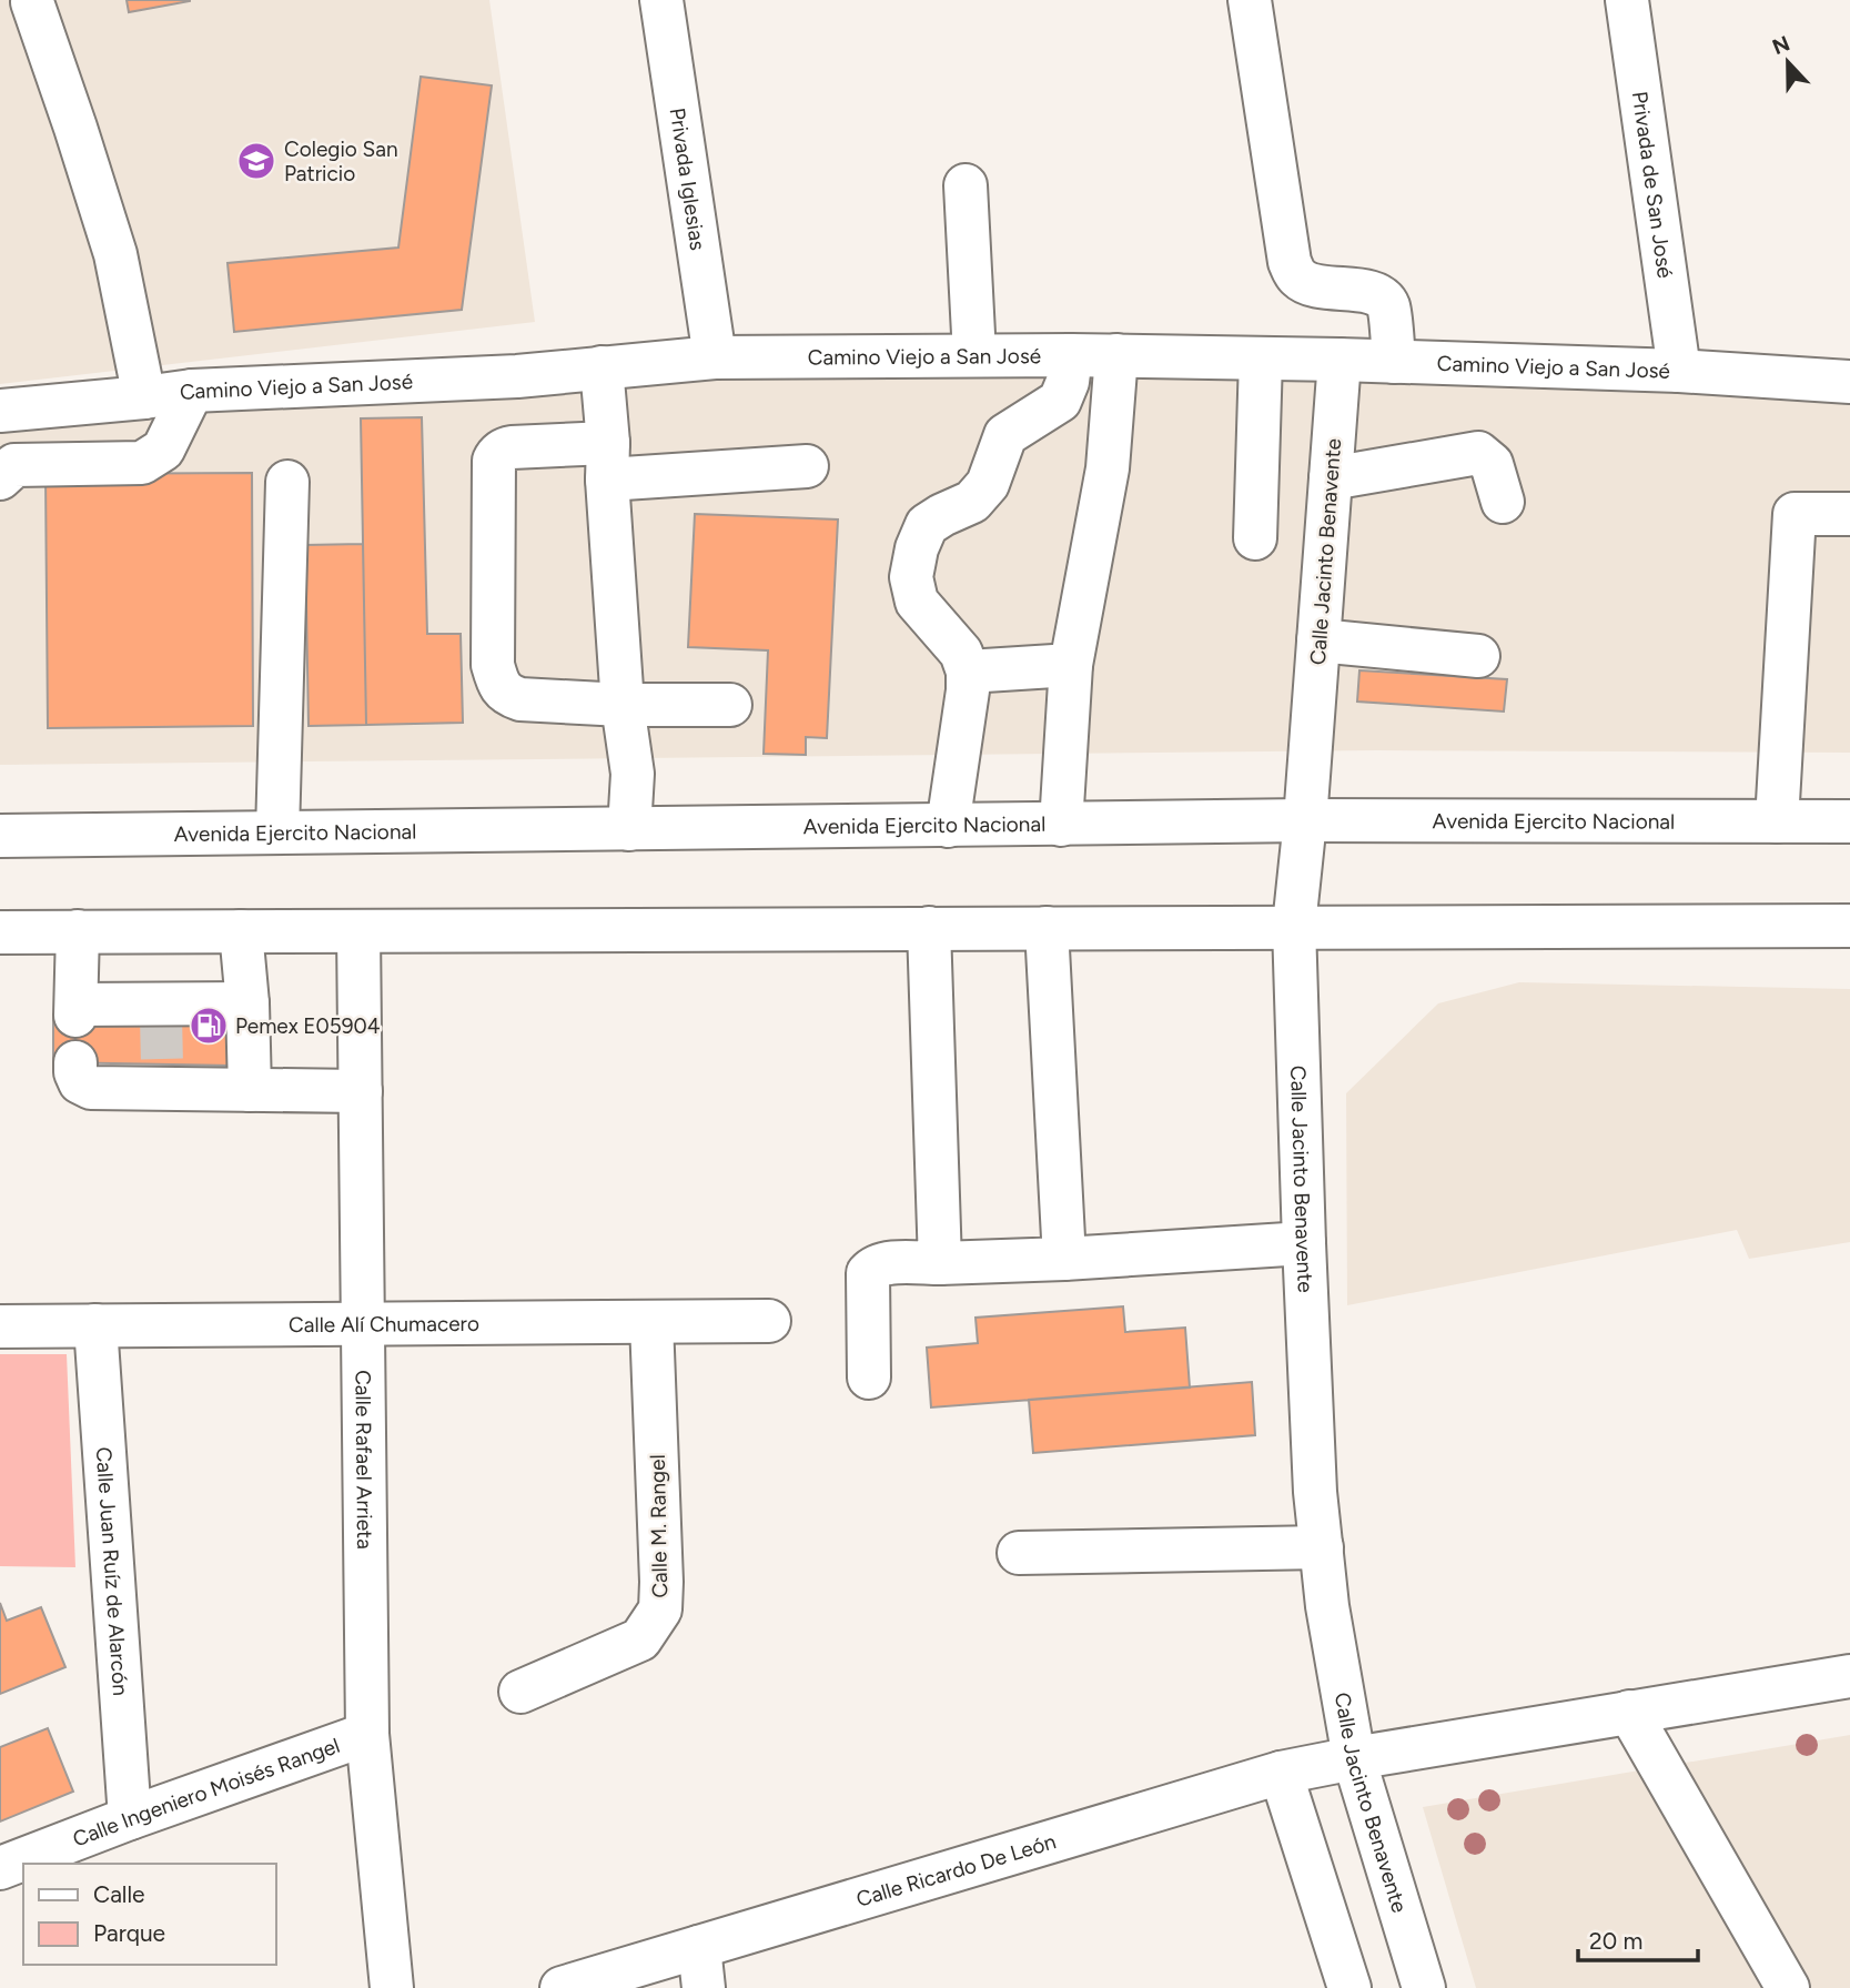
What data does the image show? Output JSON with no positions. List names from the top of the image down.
{
  "streets": {
    "street": [
      "Privada Iglesias",
      "Privada de San José",
      "Camino Viejo a San José",
      "Calle Jacinto Benavente",
      "Avenida Ejercito Nacional",
      "Calle Alí Chumacero",
      "Calle Rafael Arrieta",
      "Calle M. Rangel",
      "Calle Juan Ruíz de Alarcón",
      "Calle Ingeniero Moisés Rangel",
      "Calle Ricardo De León"
    ]
  },
  "crossings": [
    ["Privada Iglesias", "Camino Viejo a San José"],
    ["Privada de San José", "Camino Viejo a San José"],
    ["Camino Viejo a San José", "Calle Jacinto Benavente"],
    ["Calle Jacinto Benavente", "Avenida Ejercito Nacional"],
    ["Calle Jacinto Benavente", "Calle Ricardo De León"],
    ["Calle Alí Chumacero", "Calle Rafael Arrieta"],
    ["Calle Alí Chumacero", "Calle M. Rangel"],
    ["Calle Alí Chumacero", "Calle Juan Ruíz de Alarcón"],
    ["Calle Rafael Arrieta", "Calle Ingeniero Moisés Rangel"],
    ["Calle Juan Ruíz de Alarcón", "Calle Ingeniero Moisés Rangel"]
  ],
  "places": {
    "school or university": ["Colegio San Patricio"],
    "fuel station": ["Pemex E05904"]
  },
  "legend": ["Calle", "Parque"],
  "scale_bar": "20 m",
  "north": "top"
}
